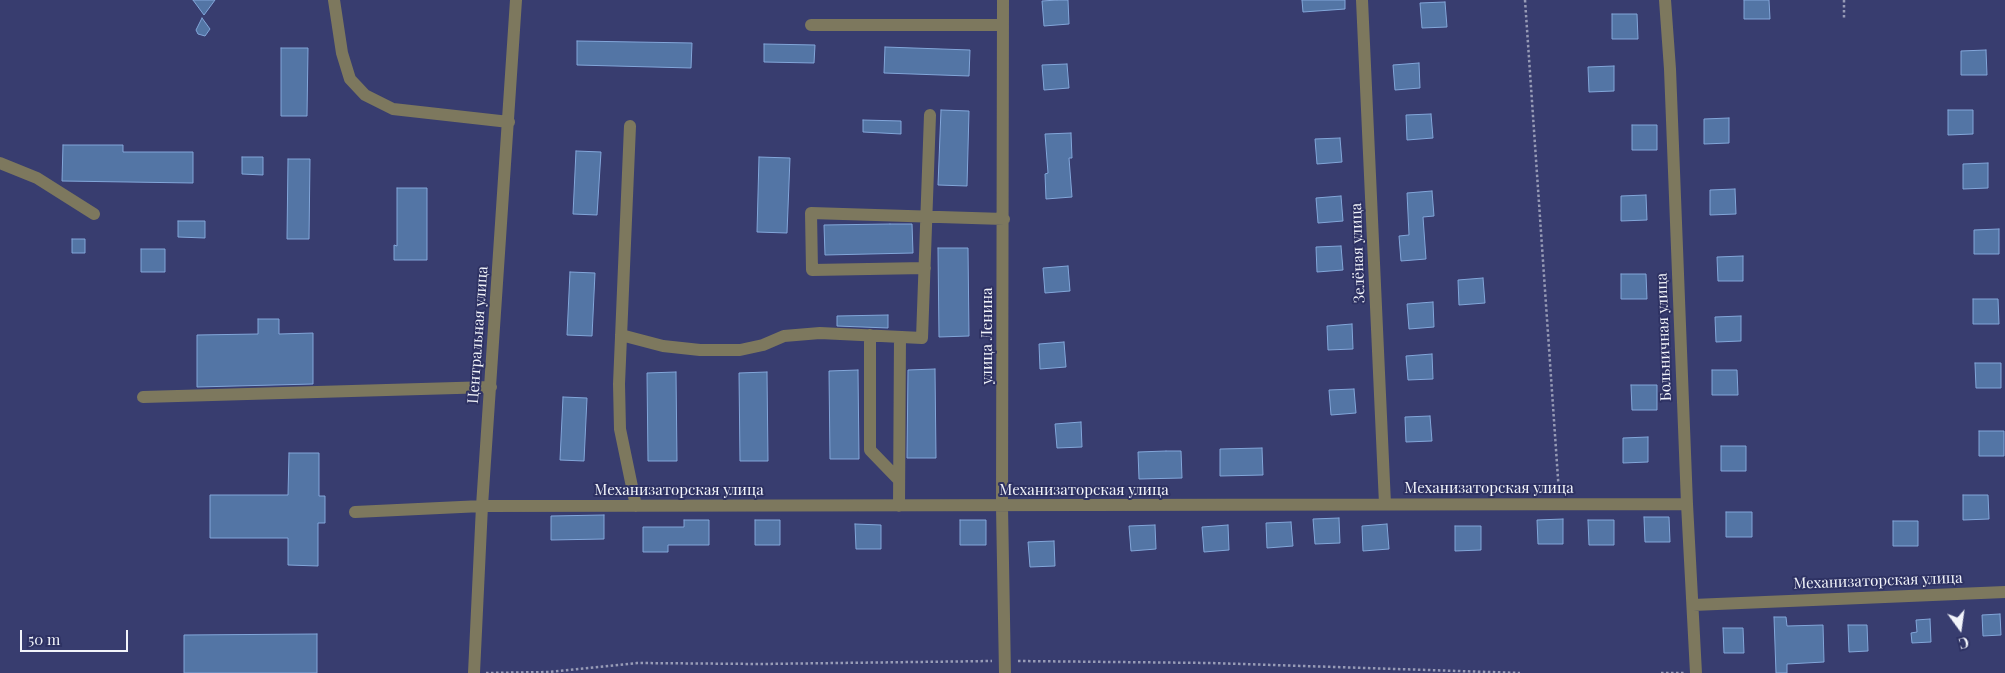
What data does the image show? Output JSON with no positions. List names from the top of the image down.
{
  "streets": {
    "street": [
      "Зелёная улица",
      "Центральная улица",
      "улица Ленина",
      "Больничная улица",
      "Механизаторская улица"
    ]
  },
  "crossings": [
    ["Зелёная улица", "Механизаторская улица"],
    ["Центральная улица", "Механизаторская улица"],
    ["улица Ленина", "Механизаторская улица"],
    ["Больничная улица", "Механизаторская улица"]
  ],
  "scale_bar": "50 m",
  "north": "bottom"
}
